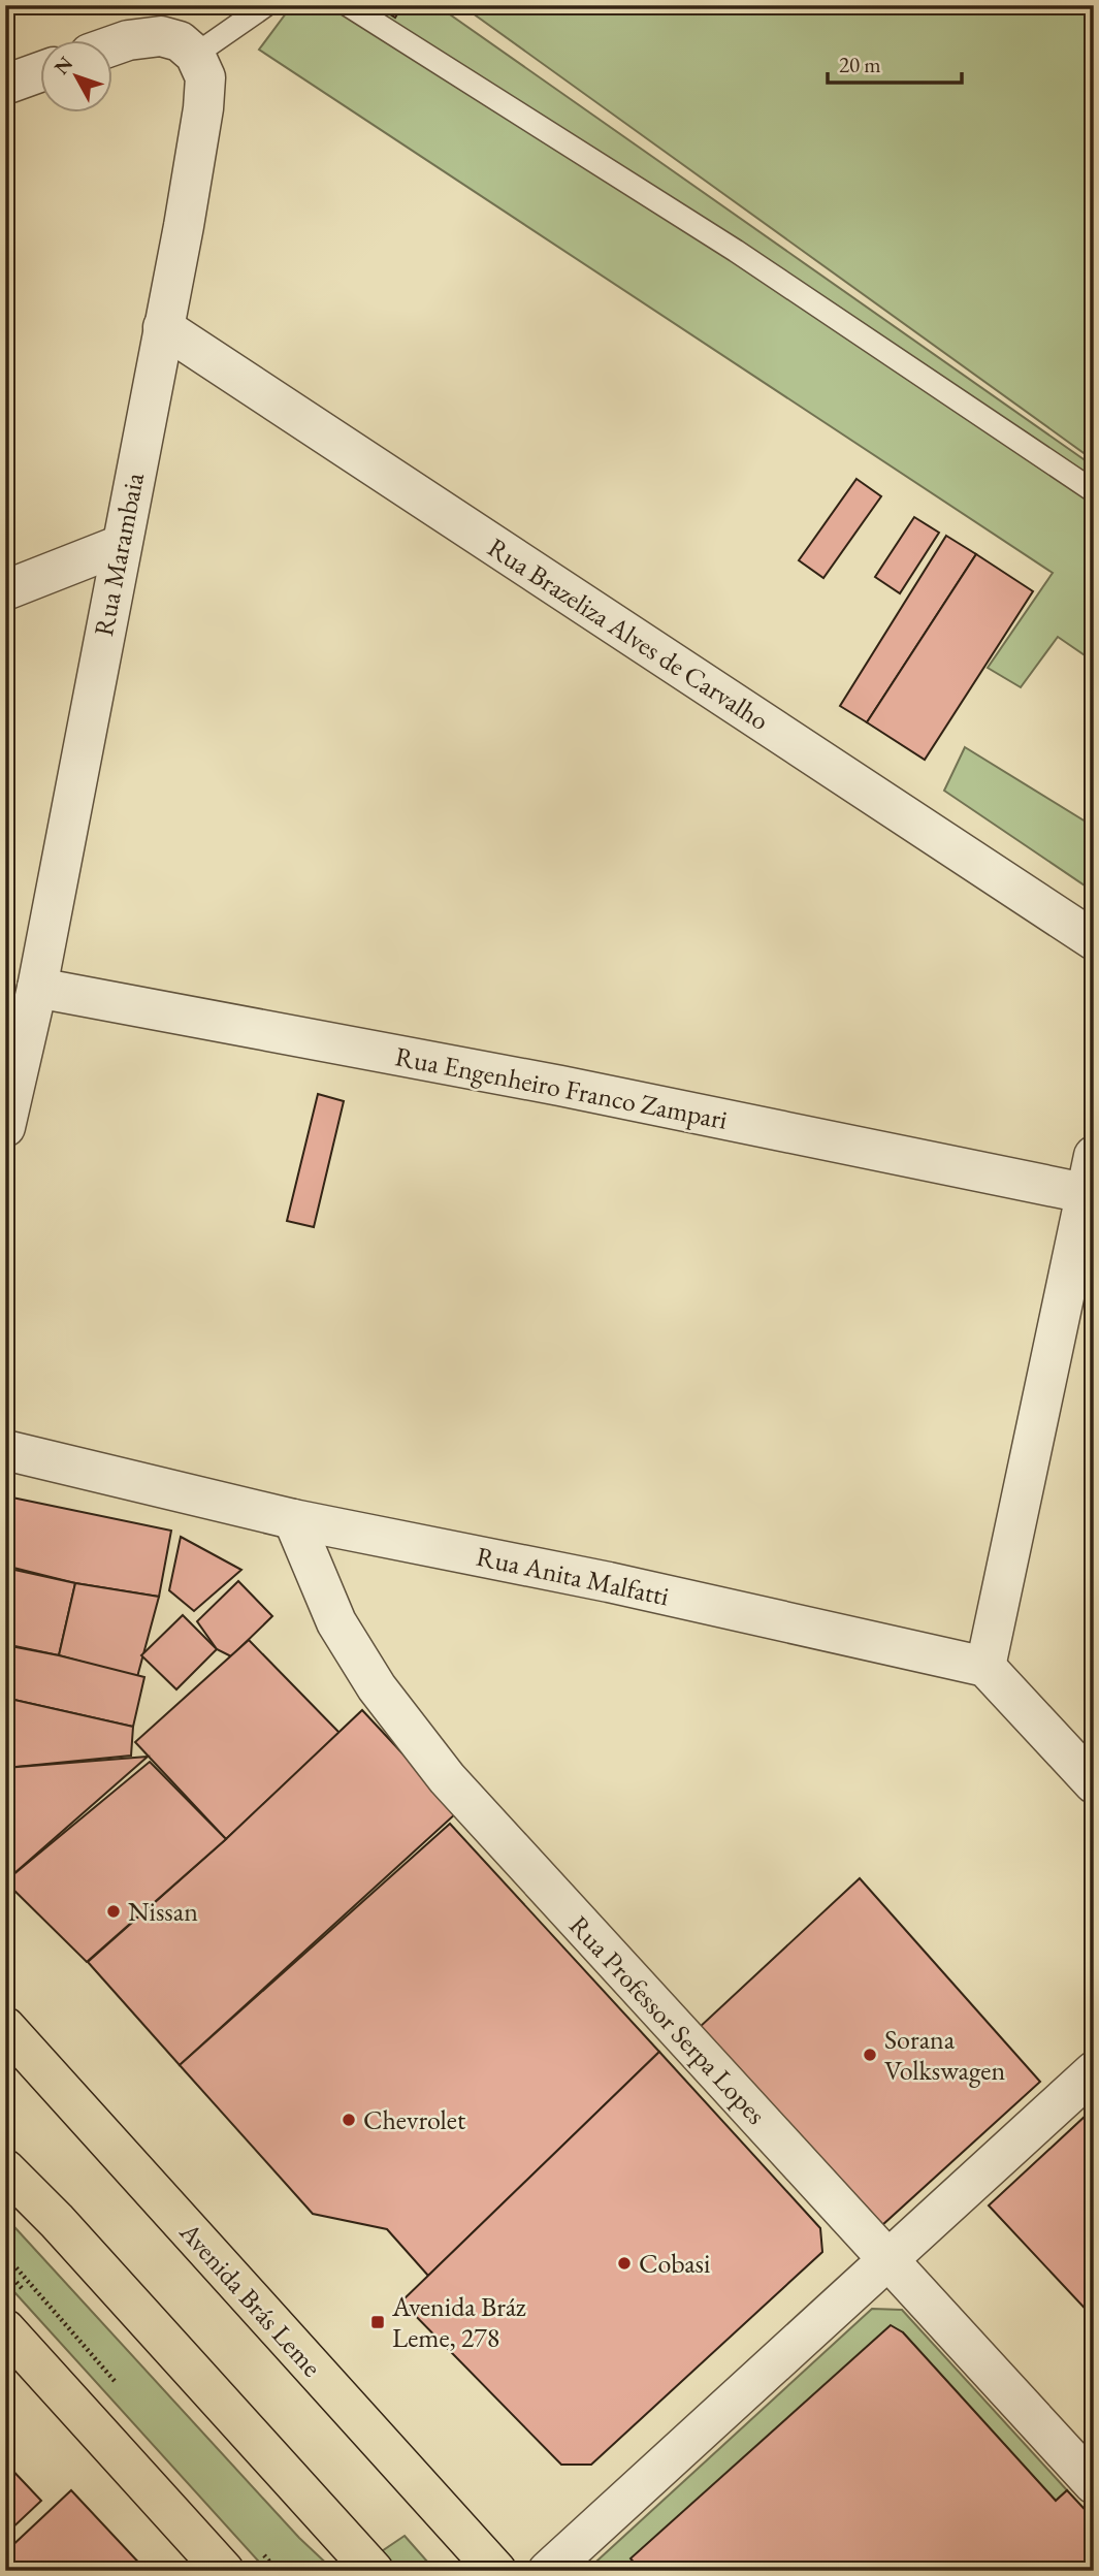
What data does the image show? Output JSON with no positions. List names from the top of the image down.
{
  "streets": {
    "main road": ["Avenida Brás Leme"],
    "street": [
      "Rua Marambaia",
      "Rua Brazeliza Alves de Carvalho",
      "Rua Engenheiro Franco Zampari",
      "Rua Anita Malfatti",
      "Rua Professor Serpa Lopes"
    ]
  },
  "crossings": [
    ["Rua Marambaia", "Rua Brazeliza Alves de Carvalho"],
    ["Rua Marambaia", "Rua Engenheiro Franco Zampari"],
    ["Rua Anita Malfatti", "Rua Professor Serpa Lopes"]
  ],
  "places": {
    "other": [
      "Nissan",
      "Sorana Volkswagen",
      "Chevrolet",
      "Cobasi"
    ],
    "transit": ["Avenida Bráz Leme, 278"]
  },
  "scale_bar": "20 m",
  "north": "top left"
}
